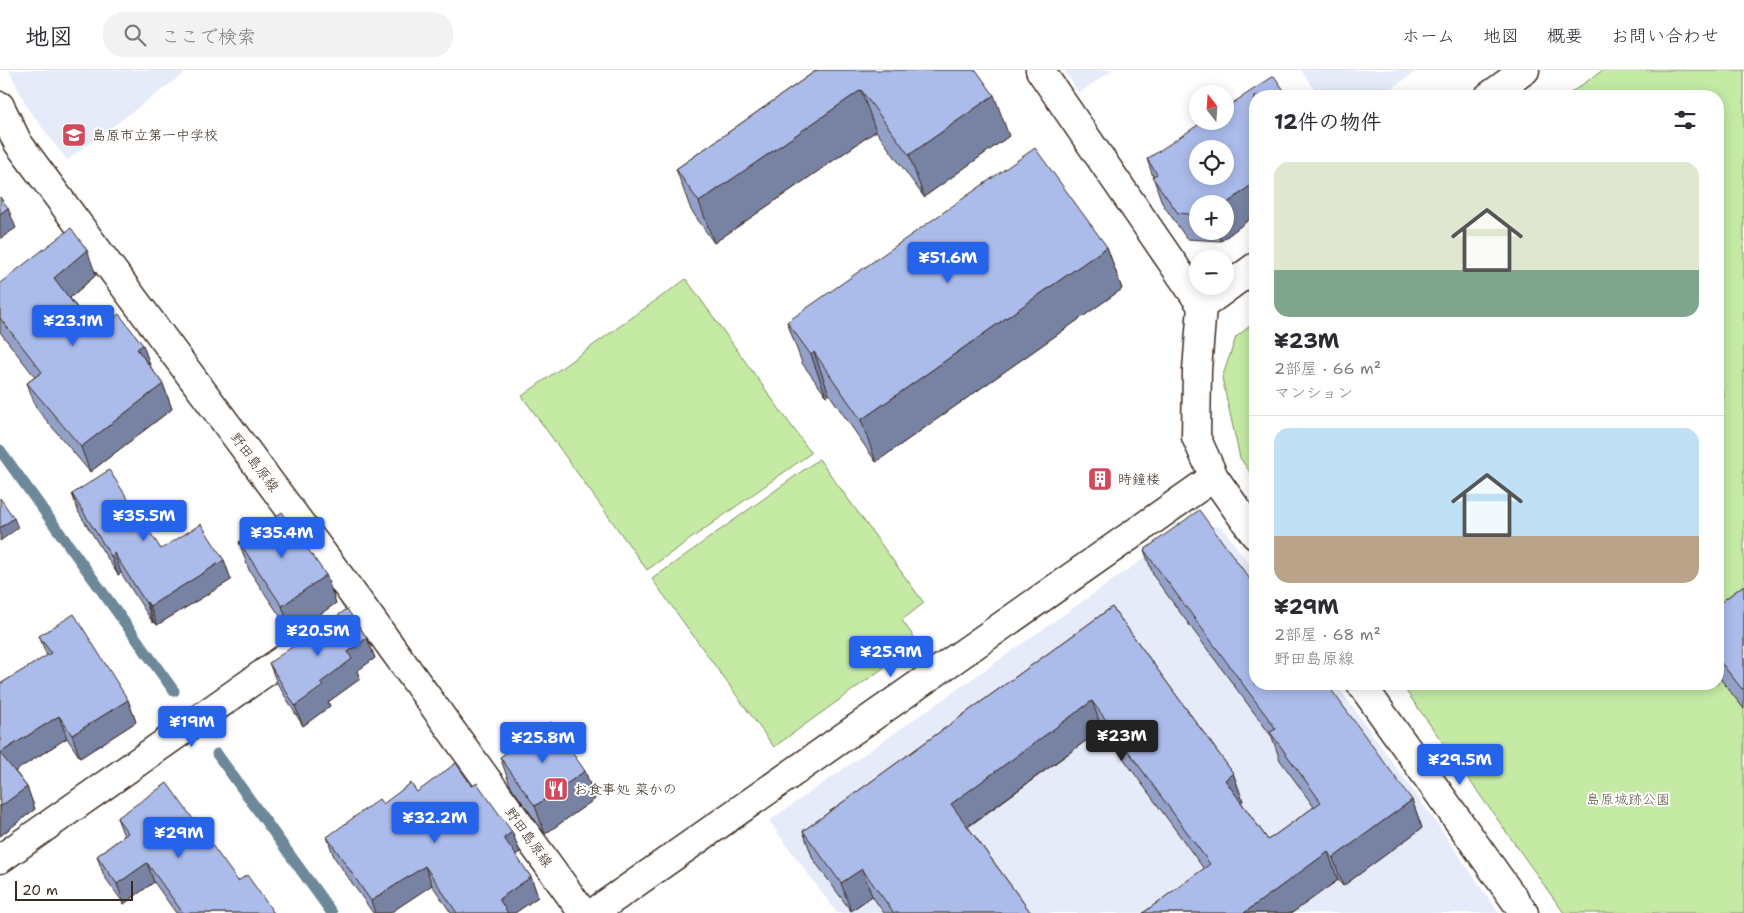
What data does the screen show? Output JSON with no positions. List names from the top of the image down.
{
  "streets": {
    "street": ["野田島原線"]
  },
  "parks": ["島原城跡公園"],
  "places": {
    "school or university": ["島原市立第一中学校"],
    "building": ["時鐘楼"],
    "restaurant": ["お食事処 菜かの"]
  },
  "scale_bar": "20 m",
  "north": "top",
  "page": {
    "header": "地図",
    "search": "ここで検索",
    "nav": [
      "ホーム",
      "地図",
      "概要",
      "お問い合わせ"
    ],
    "map_buttons": ["+", "−"],
    "heading": "12件の物件",
    "list": [
      {
        "name": "¥23M",
        "note": "2部屋 · 66 m² · マンション"
      },
      {
        "name": "¥29M",
        "note": "2部屋 · 68 m² · 野田島原線"
      }
    ],
    "price": [
      "¥51.6M",
      "¥23.1M",
      "¥35.5M",
      "¥35.4M",
      "¥20.5M",
      "¥25.9M",
      "¥19M",
      "¥23M",
      "¥25.8M",
      "¥29.5M",
      "¥32.2M",
      "¥29M"
    ],
    "scale": "20 m"
  }
}
